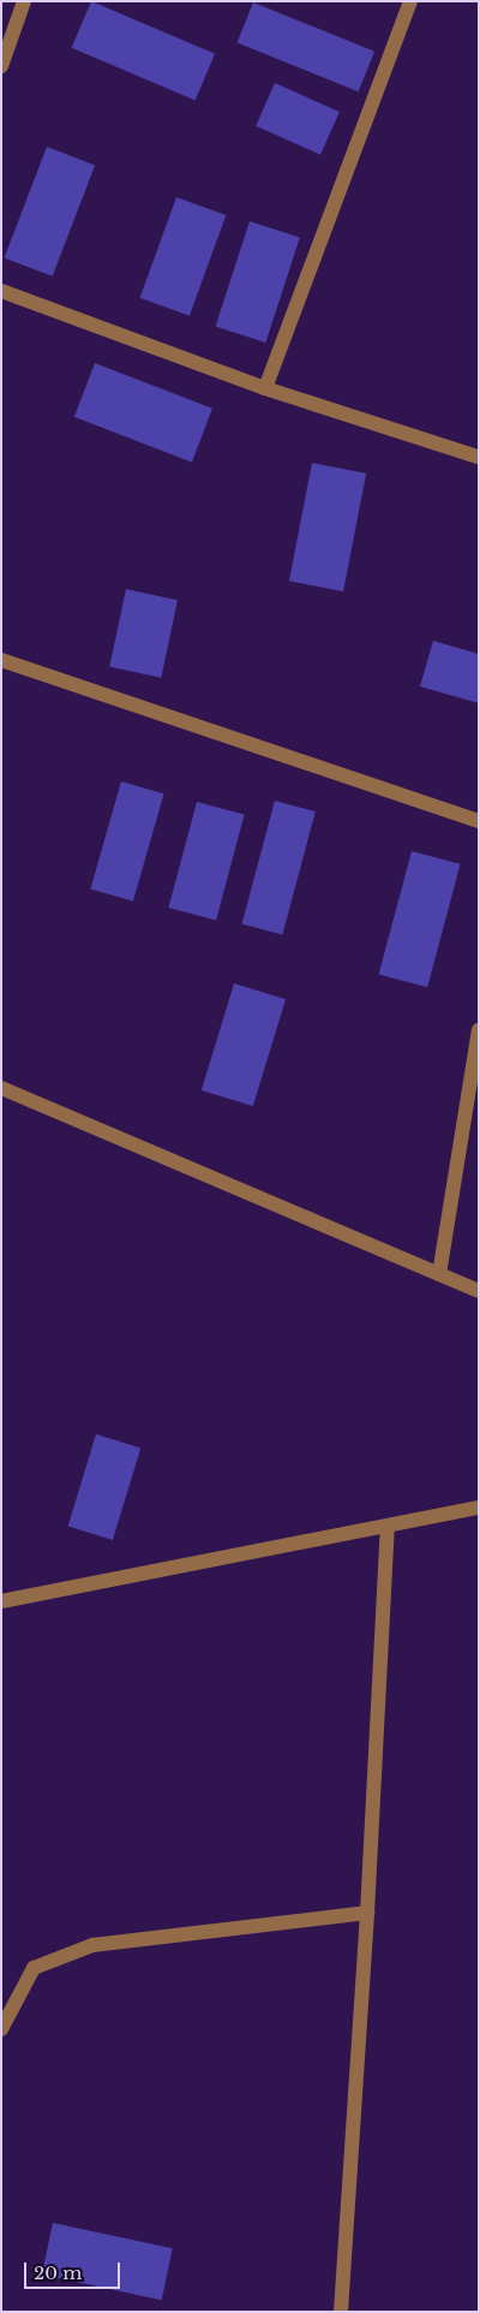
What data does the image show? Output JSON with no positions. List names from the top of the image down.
{
  "scale_bar": "20 m"
}
